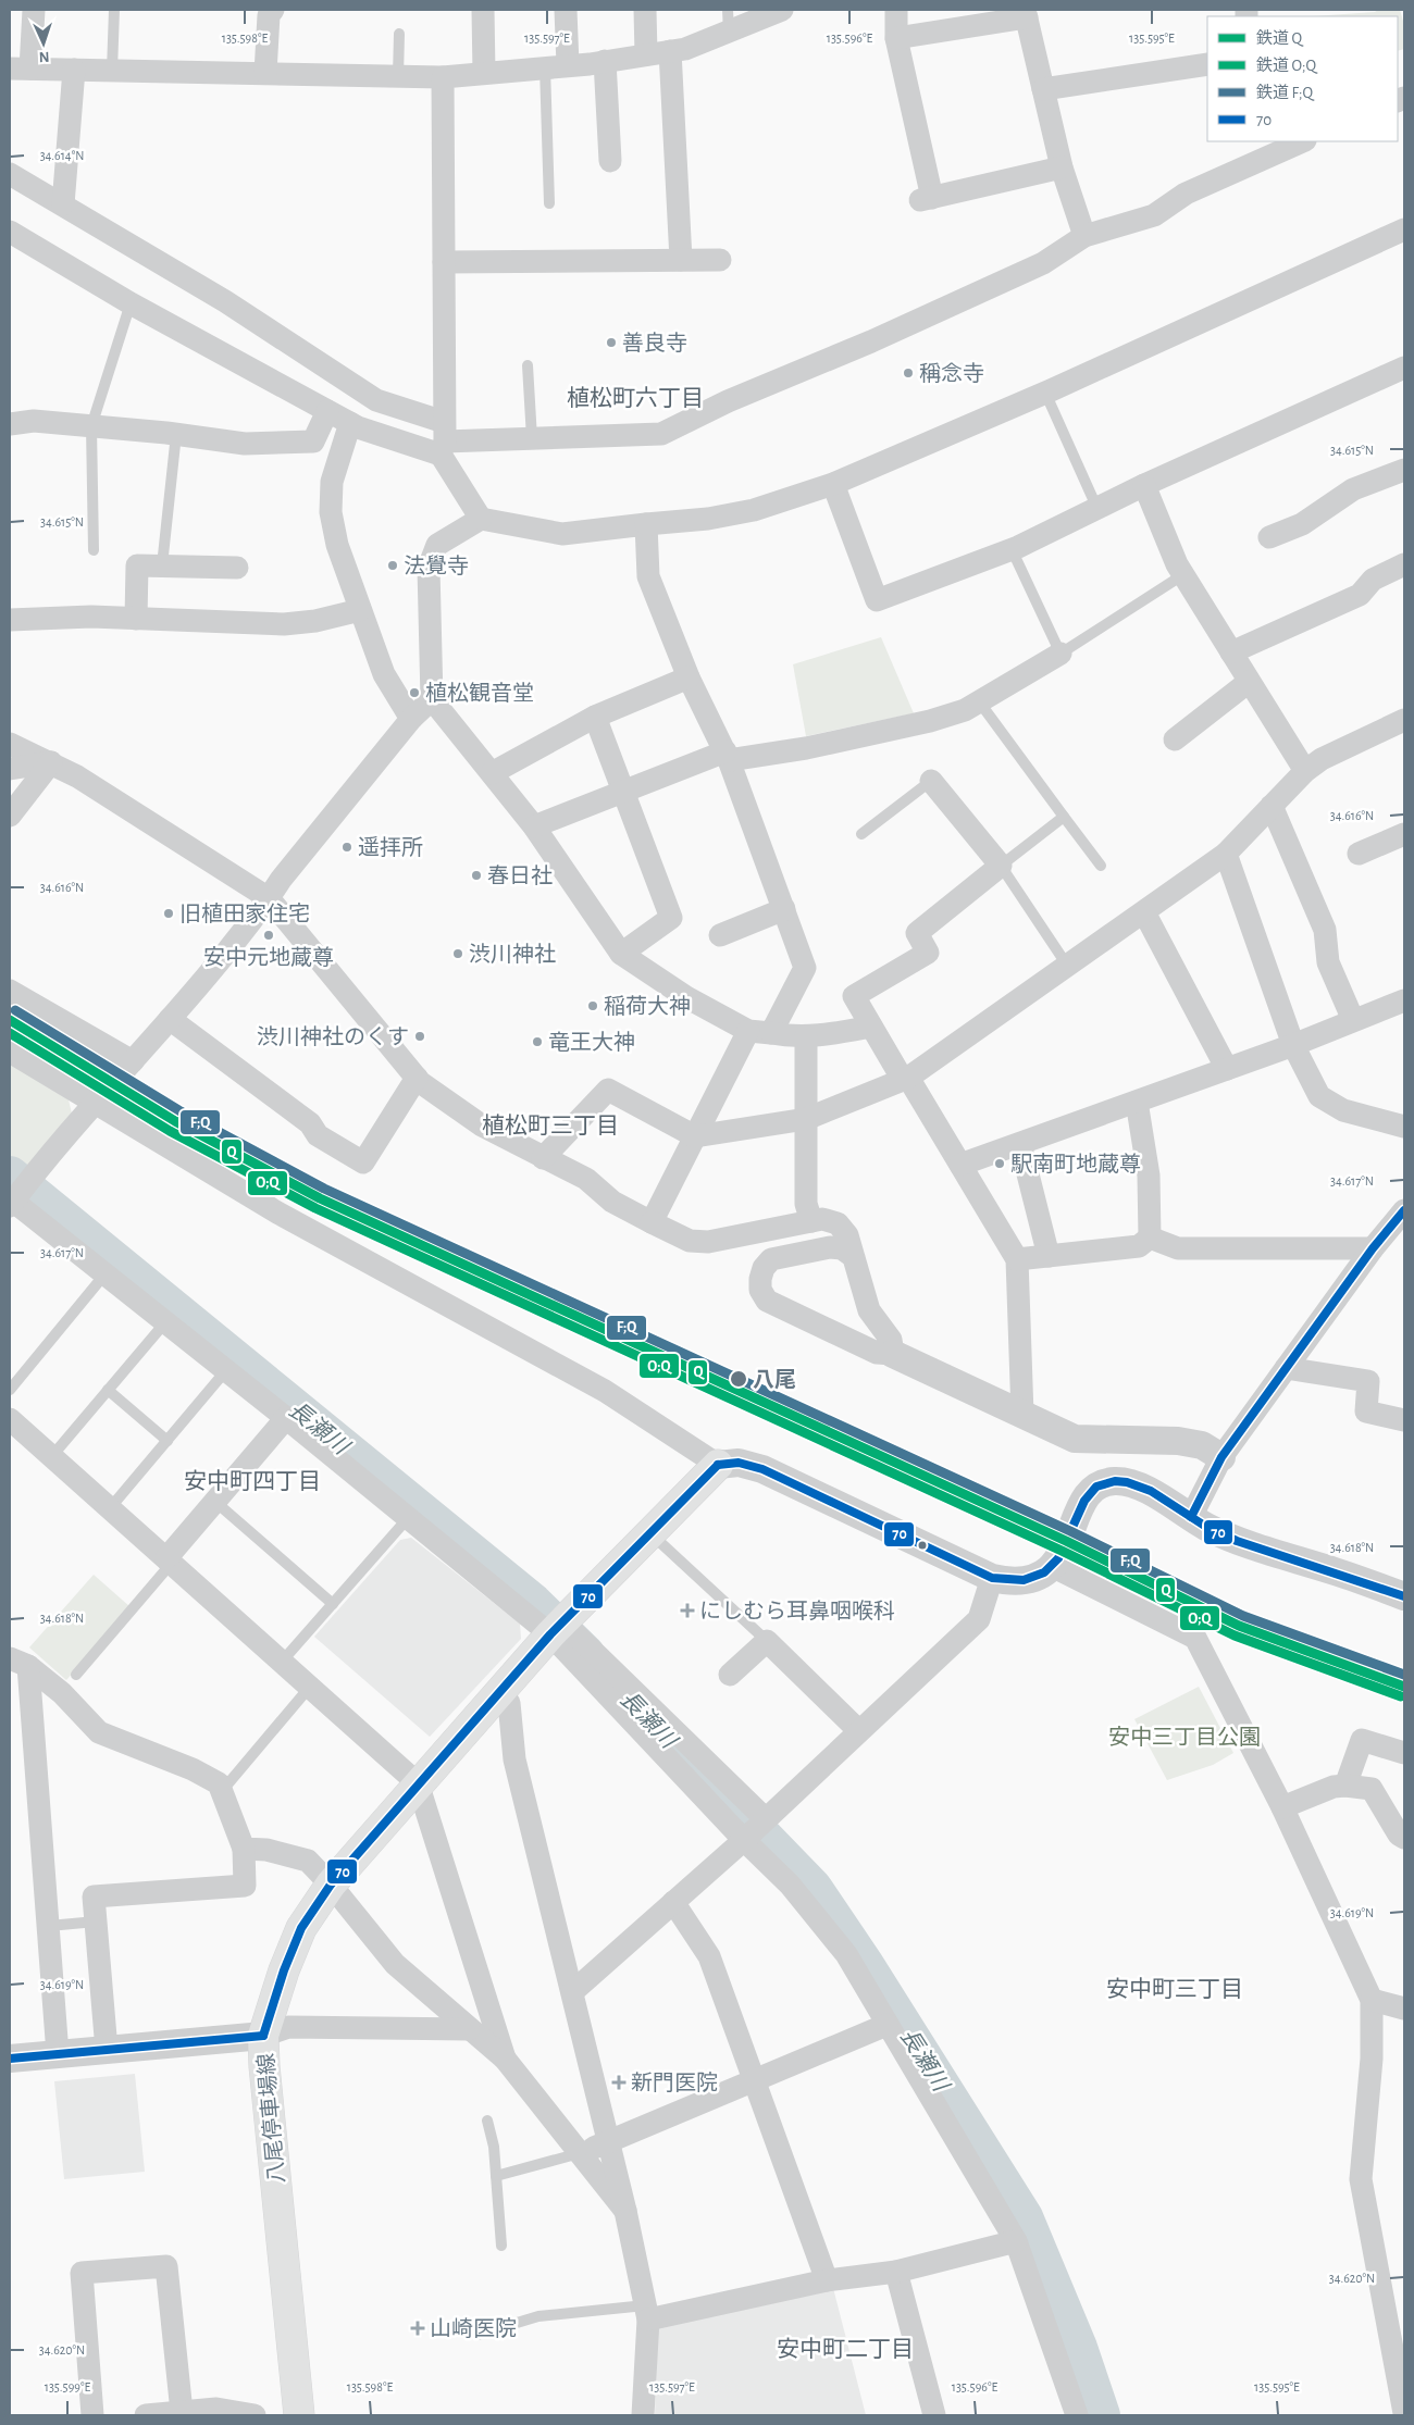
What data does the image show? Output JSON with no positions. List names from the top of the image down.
{
  "streets": {
    "main road": ["八尾停車場線"]
  },
  "districts": [
    "植松町六丁目",
    "植松町三丁目",
    "安中町四丁目",
    "安中町三丁目",
    "安中町二丁目"
  ],
  "water": ["長瀬川"],
  "parks": ["安中三丁目公園"],
  "places": {
    "other": [
      "善良寺",
      "稱念寺",
      "法覺寺",
      "植松観音堂",
      "遥拝所",
      "春日社",
      "旧植田家住宅",
      "安中元地蔵尊",
      "渋川神社",
      "稲荷大神",
      "渋川神社のくす",
      "竜王大神",
      "駅南町地蔵尊",
      "八尾"
    ],
    "health": ["にしむら耳鼻咽喉科", "新門医院", "山崎医院"]
  },
  "lines": [
    "rail line F;Q",
    "rail line Q",
    "rail line O;Q",
    "transit line 70"
  ],
  "legend": [
    "鉄道 Q",
    "鉄道 O;Q",
    "鉄道 F;Q",
    "70"
  ],
  "north": "bottom",
  "coordinates": [
    "135.598°E",
    "135.597°E",
    "135.596°E",
    "135.595°E",
    "34.614°N",
    "34.615°N",
    "34.616°N",
    "34.617°N",
    "34.618°N",
    "34.619°N",
    "34.620°N",
    "135.599°E"
  ]
}
